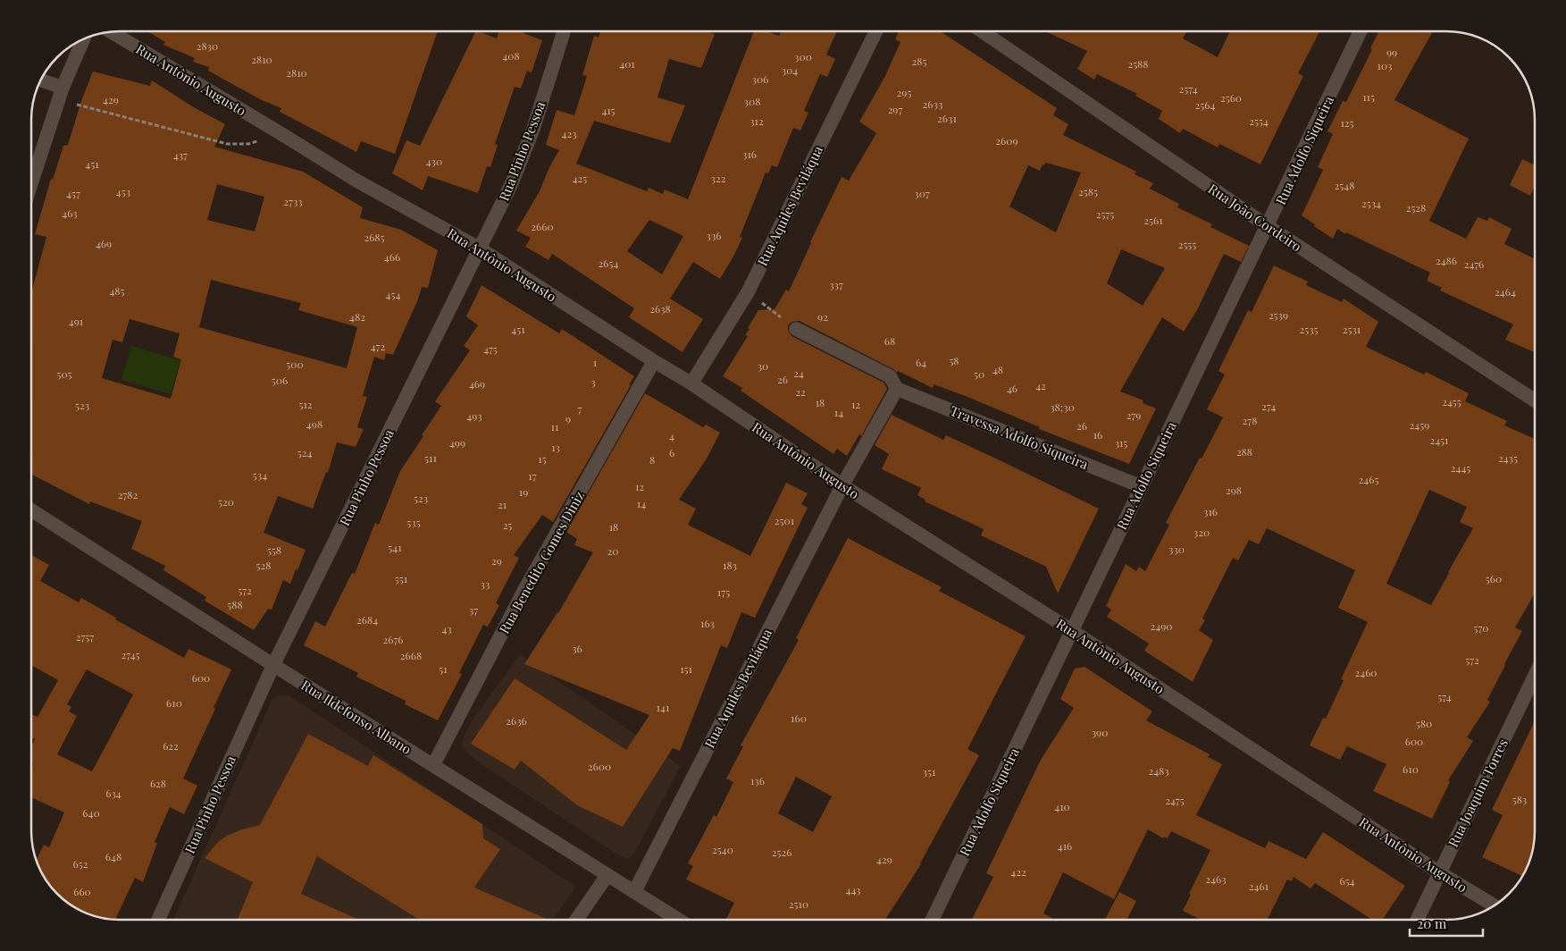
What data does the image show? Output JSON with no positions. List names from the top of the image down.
{
  "streets": {
    "street": [
      "Rua Antônio Augusto",
      "Rua Adolfo Siqueira",
      "Rua Pinho Pessoa",
      "Rua Aquiles Beviláqua",
      "Rua João Cordeiro",
      "Travessa Adolfo Siqueira",
      "Rua Benedito Gomes Diniz",
      "Rua Ildefonso Albano",
      "Rua Joaquim Torres"
    ]
  },
  "crossings": [
    ["Rua Antônio Augusto", "Rua Adolfo Siqueira"],
    ["Rua Antônio Augusto", "Rua Pinho Pessoa"],
    ["Rua Antônio Augusto", "Rua Aquiles Beviláqua"],
    ["Rua Antônio Augusto", "Rua Benedito Gomes Diniz"],
    ["Rua Antônio Augusto", "Rua Joaquim Torres"],
    ["Rua Adolfo Siqueira", "Rua João Cordeiro"],
    ["Rua Adolfo Siqueira", "Travessa Adolfo Siqueira"],
    ["Rua Pinho Pessoa", "Rua Ildefonso Albano"],
    ["Rua Aquiles Beviláqua", "Rua Ildefonso Albano"],
    ["Rua Benedito Gomes Diniz", "Rua Ildefonso Albano"]
  ],
  "house_numbers": [
    "2830",
    "99",
    "408",
    "300",
    "2810",
    "285",
    "401",
    "2588",
    "103",
    "304",
    "2810",
    "306",
    "2574",
    "295",
    "115",
    "2560",
    "429",
    "308",
    "2633",
    "2564",
    "297",
    "415",
    "2631",
    "312",
    "2554",
    "125",
    "423",
    "2609",
    "316",
    "437",
    "430",
    "451",
    "425",
    "322",
    "2548",
    "453",
    "2585",
    "457",
    "307",
    "2733",
    "2534",
    "2528",
    "463",
    "2575",
    "2561",
    "2660",
    "336",
    "2685",
    "469",
    "2555",
    "466",
    "2486",
    "2654",
    "2476",
    "337",
    "485",
    "2464",
    "454",
    "2638",
    "2539",
    "482",
    "92",
    "491",
    "451",
    "2535",
    "2531",
    "68",
    "472",
    "475",
    "58",
    "1",
    "64",
    "500",
    "30",
    "48",
    "24",
    "505",
    "50",
    "26",
    "506",
    "3",
    "469",
    "42",
    "46",
    "22",
    "2455",
    "18",
    "512",
    "12",
    "523",
    "274",
    "38;30",
    "7",
    "14",
    "279",
    "493",
    "9",
    "278",
    "498",
    "2459",
    "26",
    "11",
    "16",
    "4",
    "2451",
    "499",
    "315",
    "13",
    "288",
    "524",
    "6",
    "511",
    "2435",
    "15",
    "8",
    "2445",
    "534",
    "17",
    "2465",
    "12",
    "298",
    "19",
    "2782",
    "523",
    "520",
    "14",
    "21",
    "316",
    "2501",
    "535",
    "25",
    "18",
    "320",
    "541",
    "330",
    "558",
    "20",
    "29",
    "528",
    "183",
    "551",
    "560",
    "33",
    "572",
    "175",
    "588",
    "37",
    "2684",
    "163",
    "2490",
    "570",
    "43",
    "2757",
    "2676",
    "36",
    "2745",
    "2668",
    "572",
    "51",
    "151",
    "2460",
    "600",
    "574",
    "610",
    "141",
    "160",
    "2636",
    "580",
    "390",
    "600",
    "622",
    "2600",
    "610",
    "2483",
    "351",
    "136",
    "628",
    "634",
    "583",
    "2475",
    "410",
    "640",
    "416",
    "2540",
    "2526",
    "648",
    "429",
    "652",
    "422",
    "2463",
    "654",
    "2461",
    "443",
    "660",
    "2510"
  ],
  "scale_bar": "20 m"
}
